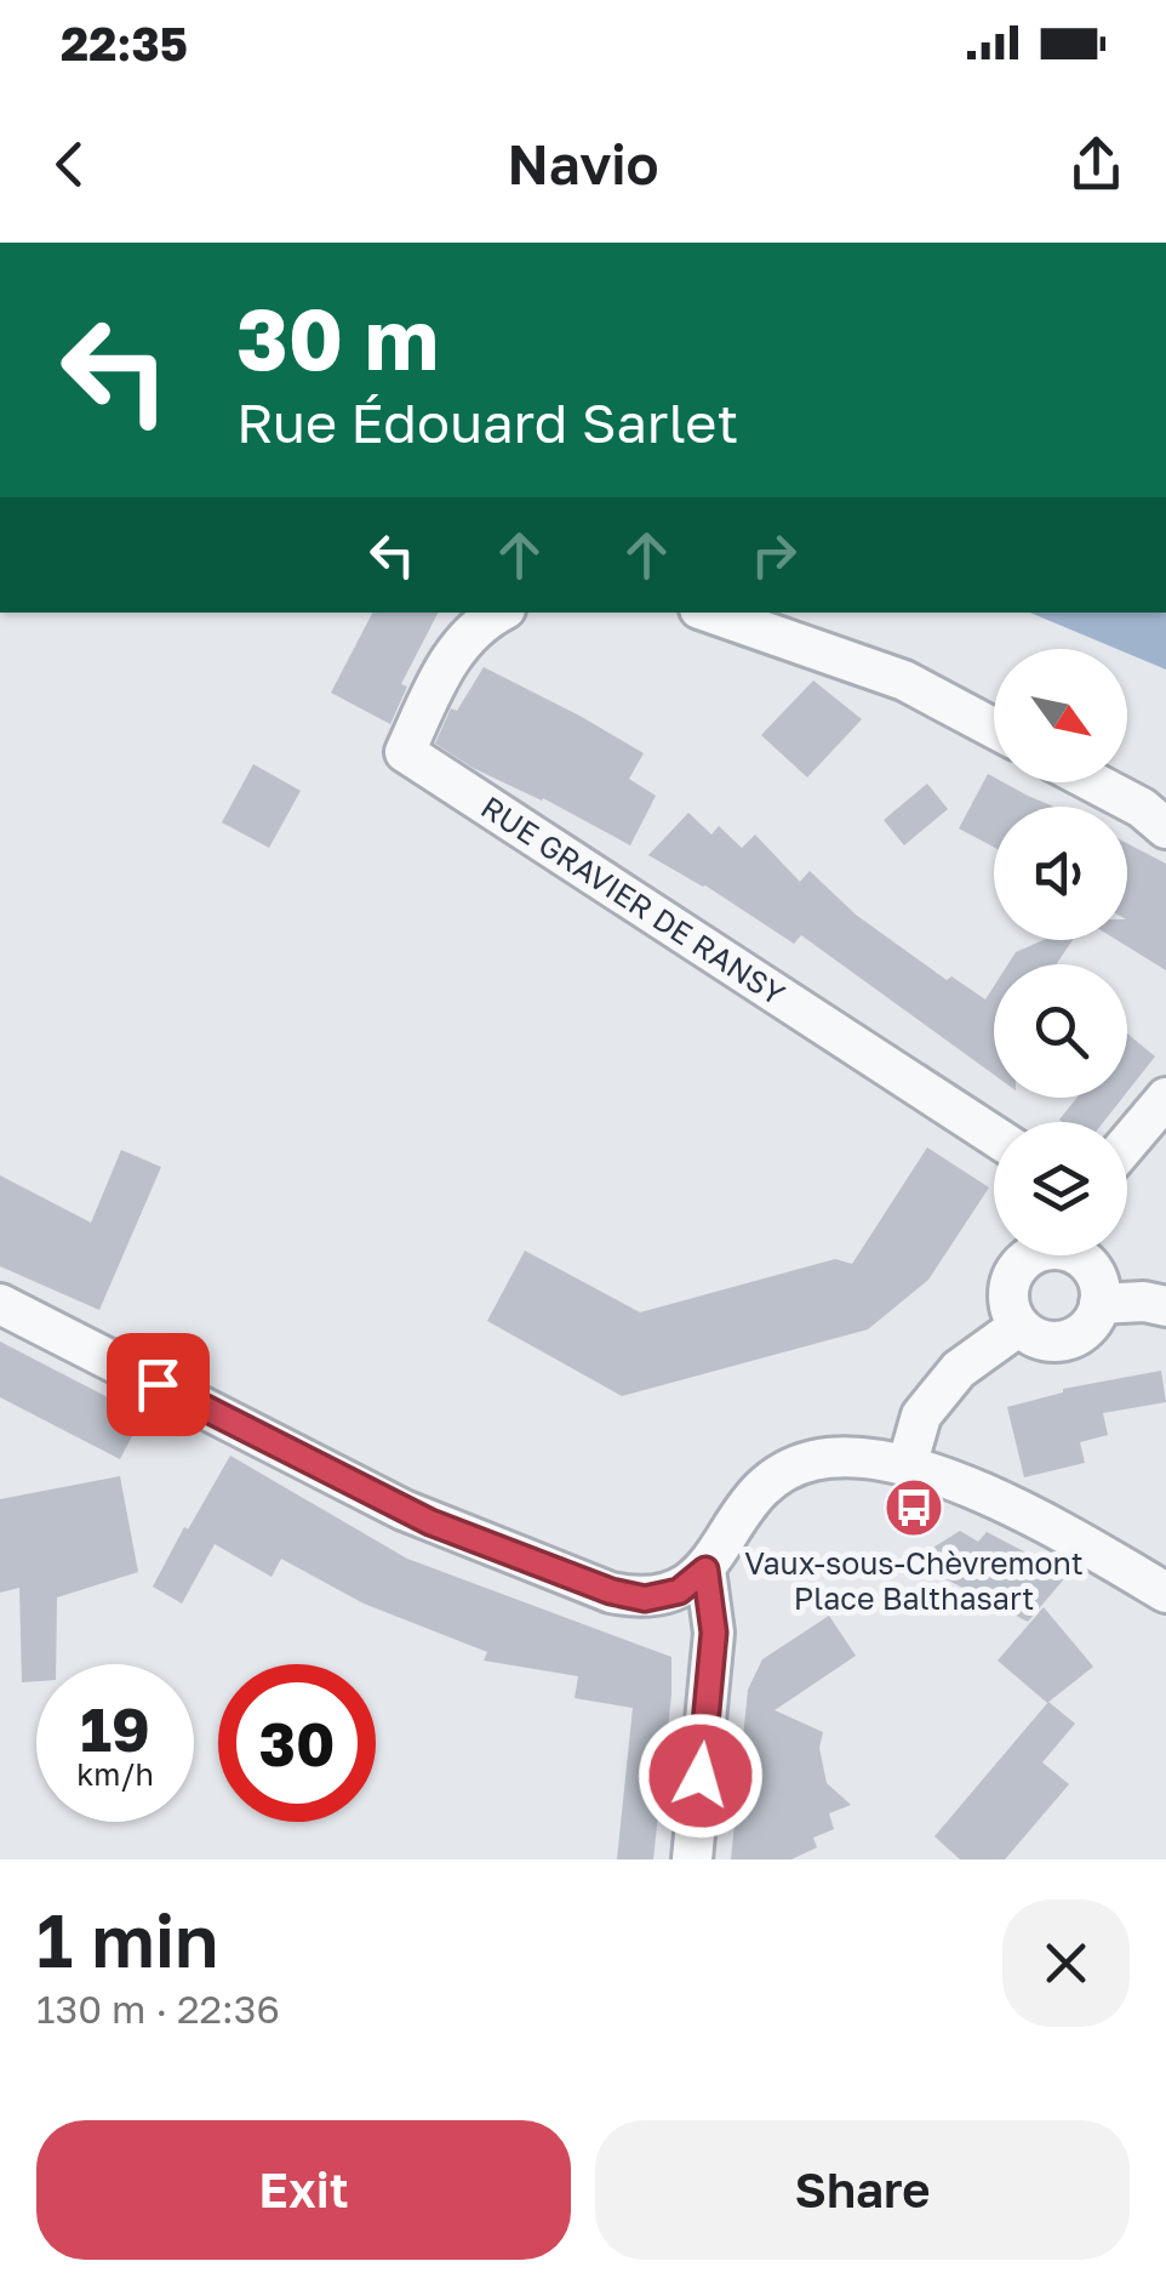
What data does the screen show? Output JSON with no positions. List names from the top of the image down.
{
  "streets": {
    "street": ["RUE GRAVIER DE RANSY"]
  },
  "places": {
    "bus stop": ["Vaux-sous-Chèvremont Place Balthasart"]
  },
  "north": "bottom right",
  "page": {
    "status": "22:35",
    "header": "Navio",
    "turn": ["30 m", "Rue Édouard Sarlet"],
    "speed": "19 km/h",
    "limit": "30",
    "heading": ["1 min", "130 m · 22:36"],
    "buttons": ["Exit", "Share"]
  }
}
